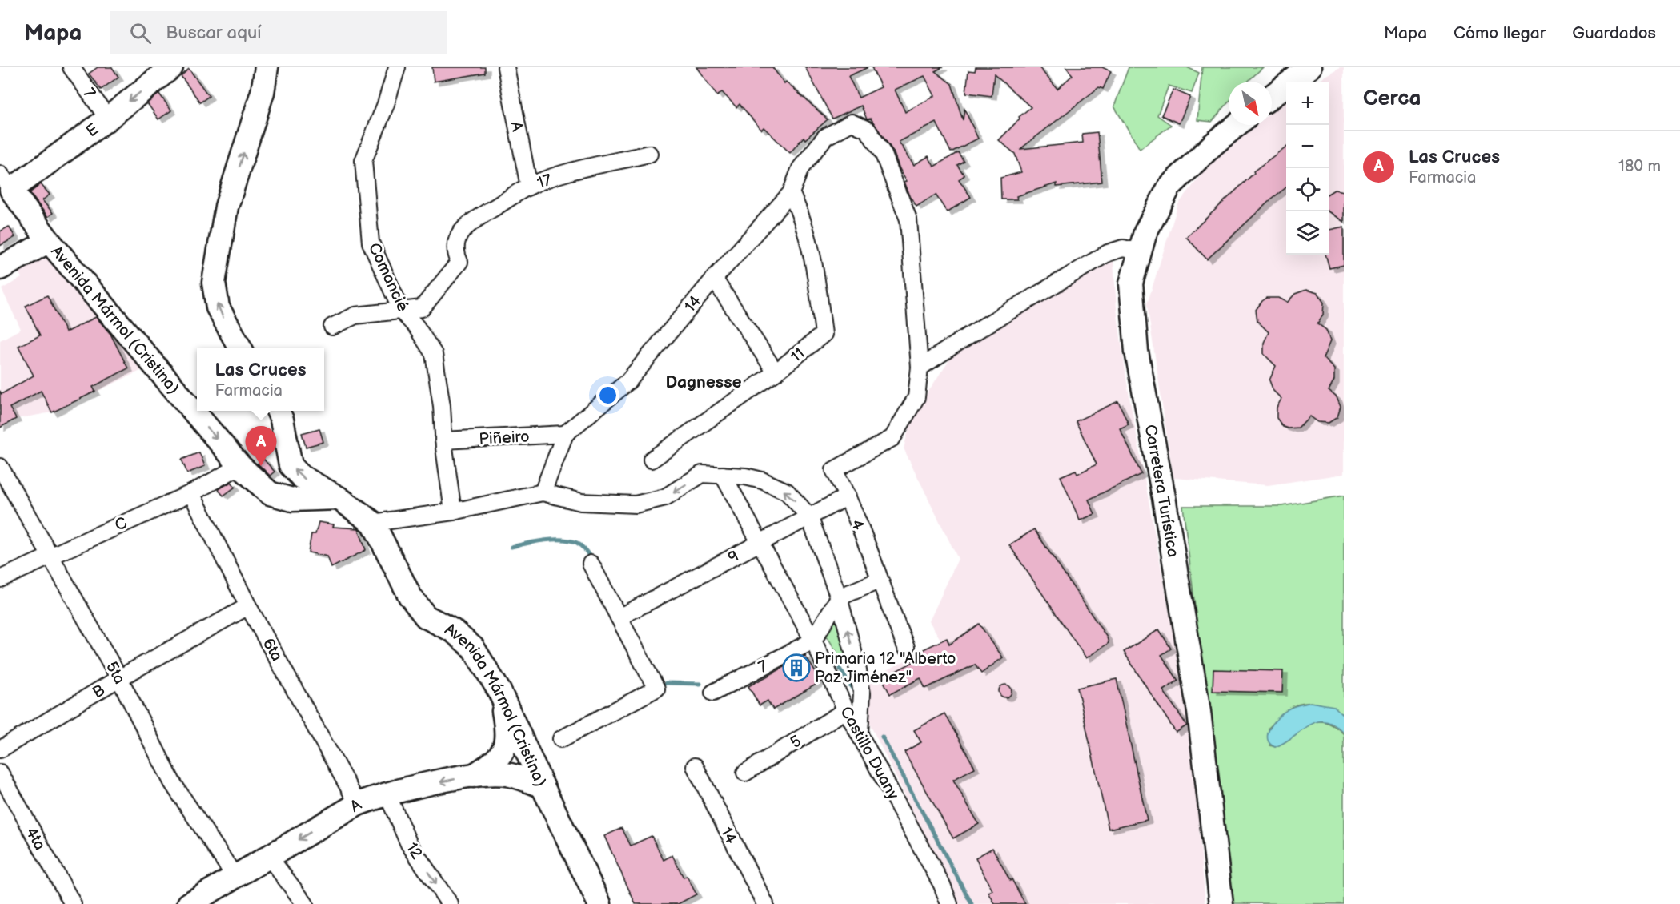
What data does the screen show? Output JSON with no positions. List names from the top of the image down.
{
  "streets": {
    "main road": [
      "A",
      "E",
      "Avenida Mármol (Cristina)",
      "Carretera Turística"
    ],
    "street": [
      "7",
      "17",
      "Comancié",
      "14",
      "11",
      "Piñeiro",
      "C",
      "4",
      "9",
      "6ta",
      "5ta",
      "B",
      "5",
      "Castillo Duany",
      "4ta",
      "12"
    ]
  },
  "crossings": [
    ["7", "E"],
    ["7", "Castillo Duany"],
    ["A", "17"],
    ["A", "Avenida Mármol (Cristina)"],
    ["A", "6ta"],
    ["A", "5ta"],
    ["A", "12"],
    ["E", "Avenida Mármol (Cristina)"],
    ["17", "Comancié"],
    ["Comancié", "Piñeiro"],
    ["14", "11"],
    ["14", "Piñeiro"],
    ["14", "4"],
    ["Avenida Mármol (Cristina)", "C"],
    ["C", "6ta"],
    ["C", "5ta"],
    ["4", "9"],
    ["9", "Castillo Duany"],
    ["6ta", "B"],
    ["5ta", "B"],
    ["5", "Castillo Duany"]
  ],
  "one_way": ["A", "E"],
  "districts": ["Dagnesse"],
  "places": {
    "building": ["Primaria 12 \"Alberto Paz Jiménez\""]
  },
  "north": "bottom right",
  "page": {
    "header": "Mapa",
    "search": "Buscar aquí",
    "nav": ["Mapa", "Cómo llegar", "Guardados"],
    "heading": "Cerca",
    "map_buttons": ["+", "−"],
    "list": [
      {
        "mark": "A",
        "name": "Las Cruces",
        "note": "Farmacia",
        "value": "180 m"
      }
    ],
    "popup": ["Las Cruces", "Farmacia"],
    "pins": "A"
  }
}
